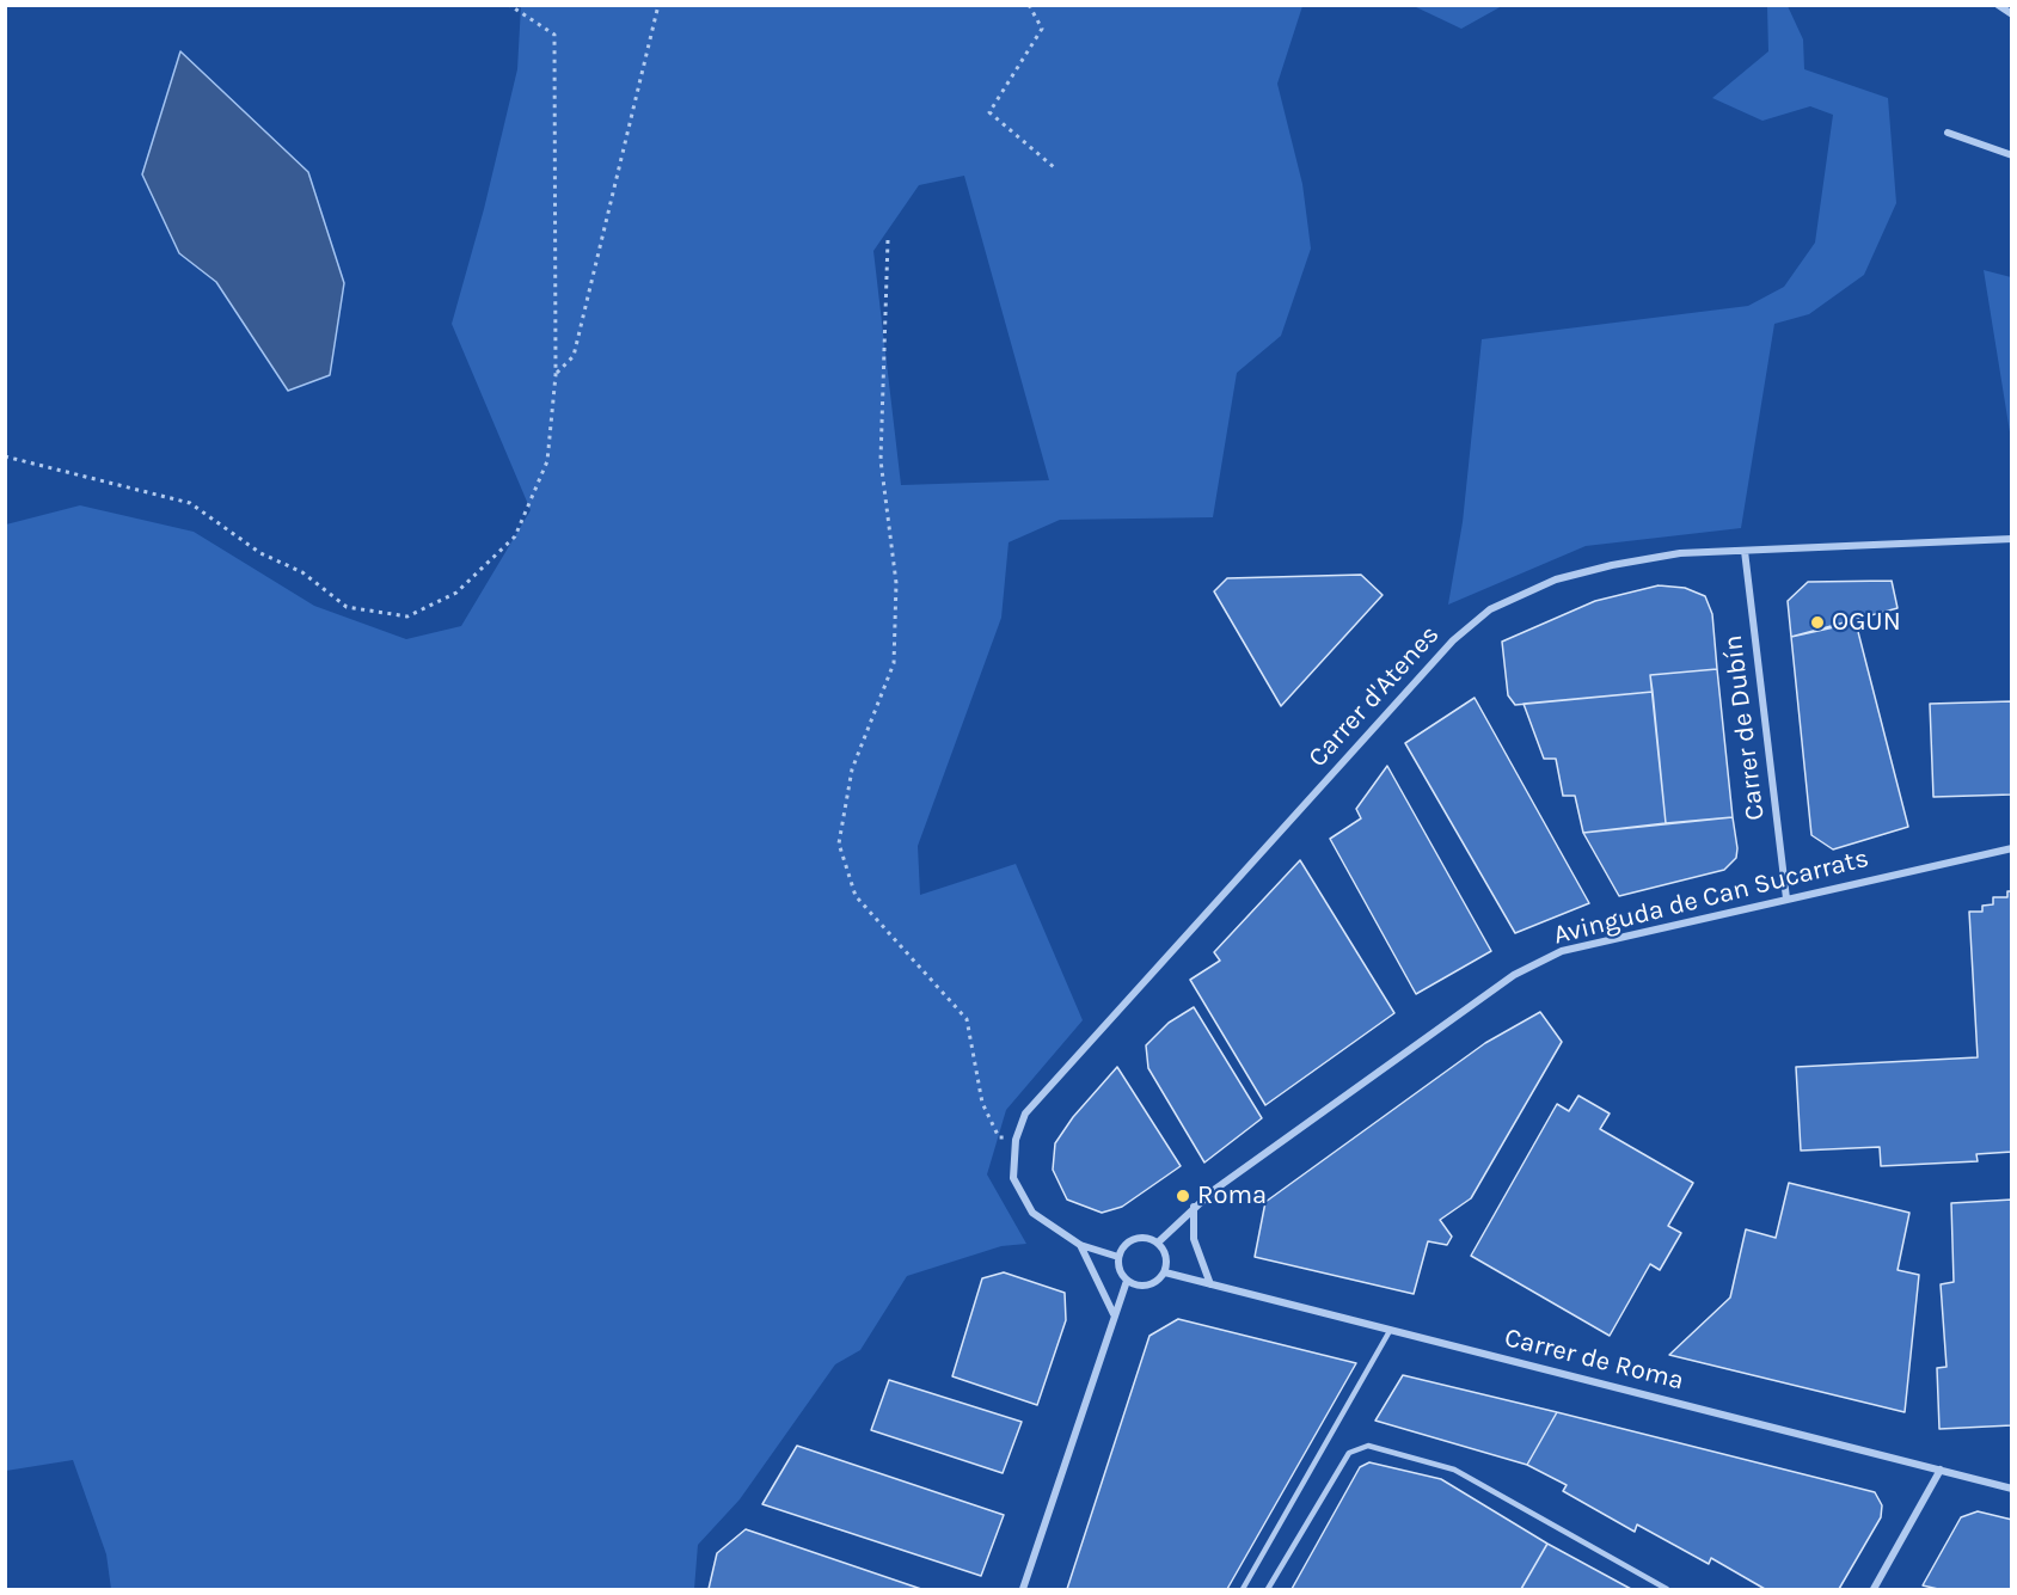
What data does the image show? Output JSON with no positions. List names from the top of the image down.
{
  "streets": {
    "street": [
      "Carrer d'Atenes",
      "Carrer de Dubín",
      "Avinguda de Can Sucarrats",
      "Carrer de Roma"
    ]
  },
  "crossings": [
    ["Carrer d'Atenes", "Carrer de Dubín"],
    ["Carrer de Dubín", "Avinguda de Can Sucarrats"],
    ["Avinguda de Can Sucarrats", "Carrer de Roma"]
  ],
  "places": ["OGUN", "Roma"]
}
